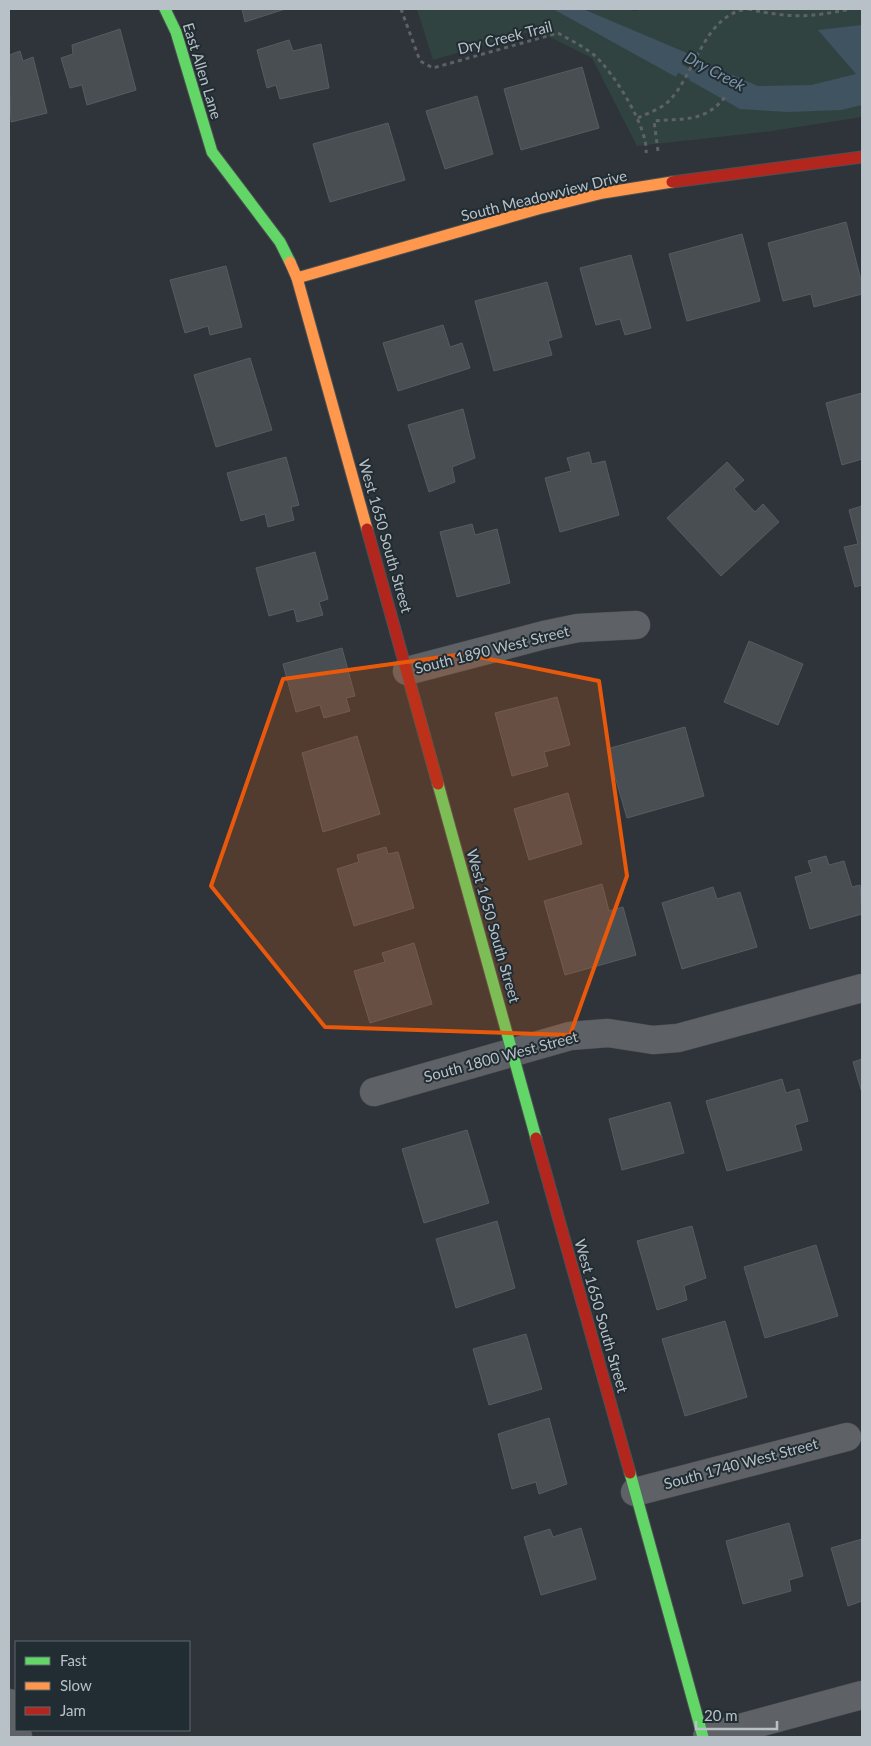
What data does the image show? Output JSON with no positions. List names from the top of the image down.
{
  "streets": {
    "street": [
      "East Allen Lane",
      "South Meadowview Drive",
      "West 1650 South Street",
      "South 1890 West Street",
      "South 1800 West Street",
      "South 1740 West Street"
    ],
    "path": ["Dry Creek Trail"]
  },
  "crossings": [
    ["East Allen Lane", "West 1650 South Street"],
    ["South Meadowview Drive", "West 1650 South Street"],
    ["West 1650 South Street", "South 1890 West Street"],
    ["West 1650 South Street", "South 1800 West Street"],
    ["West 1650 South Street", "South 1740 West Street"]
  ],
  "water": ["Dry Creek"],
  "legend": ["Fast", "Slow", "Jam"],
  "scale_bar": "20 m"
}
